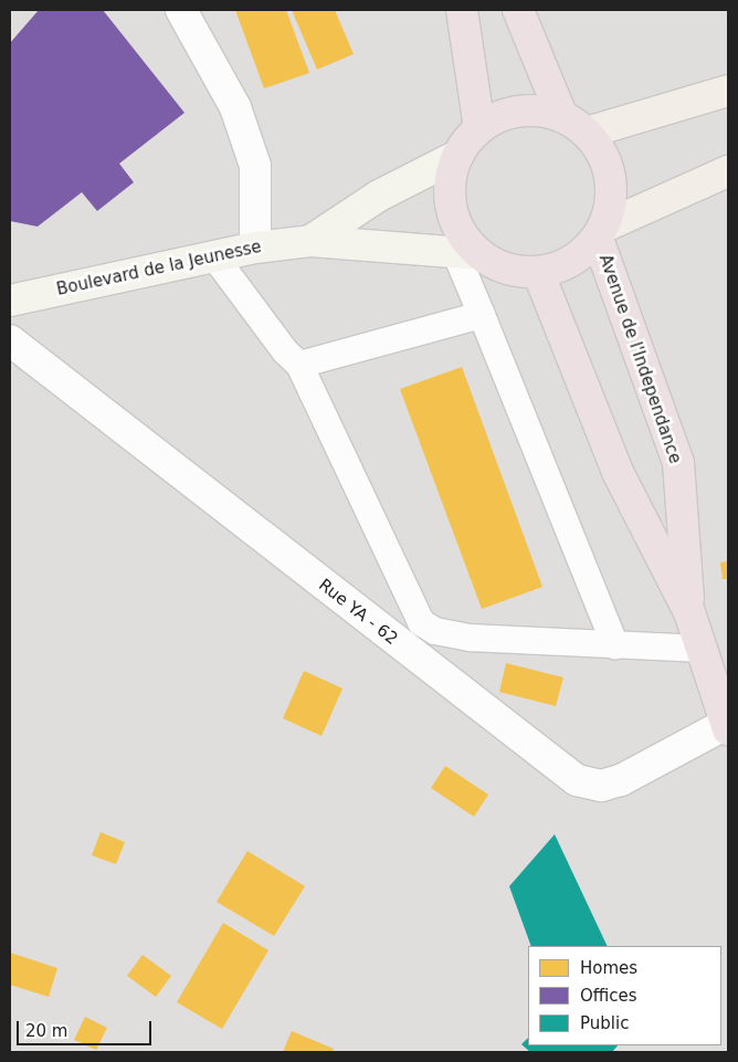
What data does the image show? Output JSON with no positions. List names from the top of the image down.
{
  "streets": {
    "highway": ["Avenue de l'Independance"],
    "street": ["Boulevard de la Jeunesse", "Rue YA - 62"]
  },
  "crossings": [
    ["Avenue de l'Independance", "Rue YA - 62"]
  ],
  "legend": ["Homes", "Offices", "Public"],
  "scale_bar": "20 m"
}
